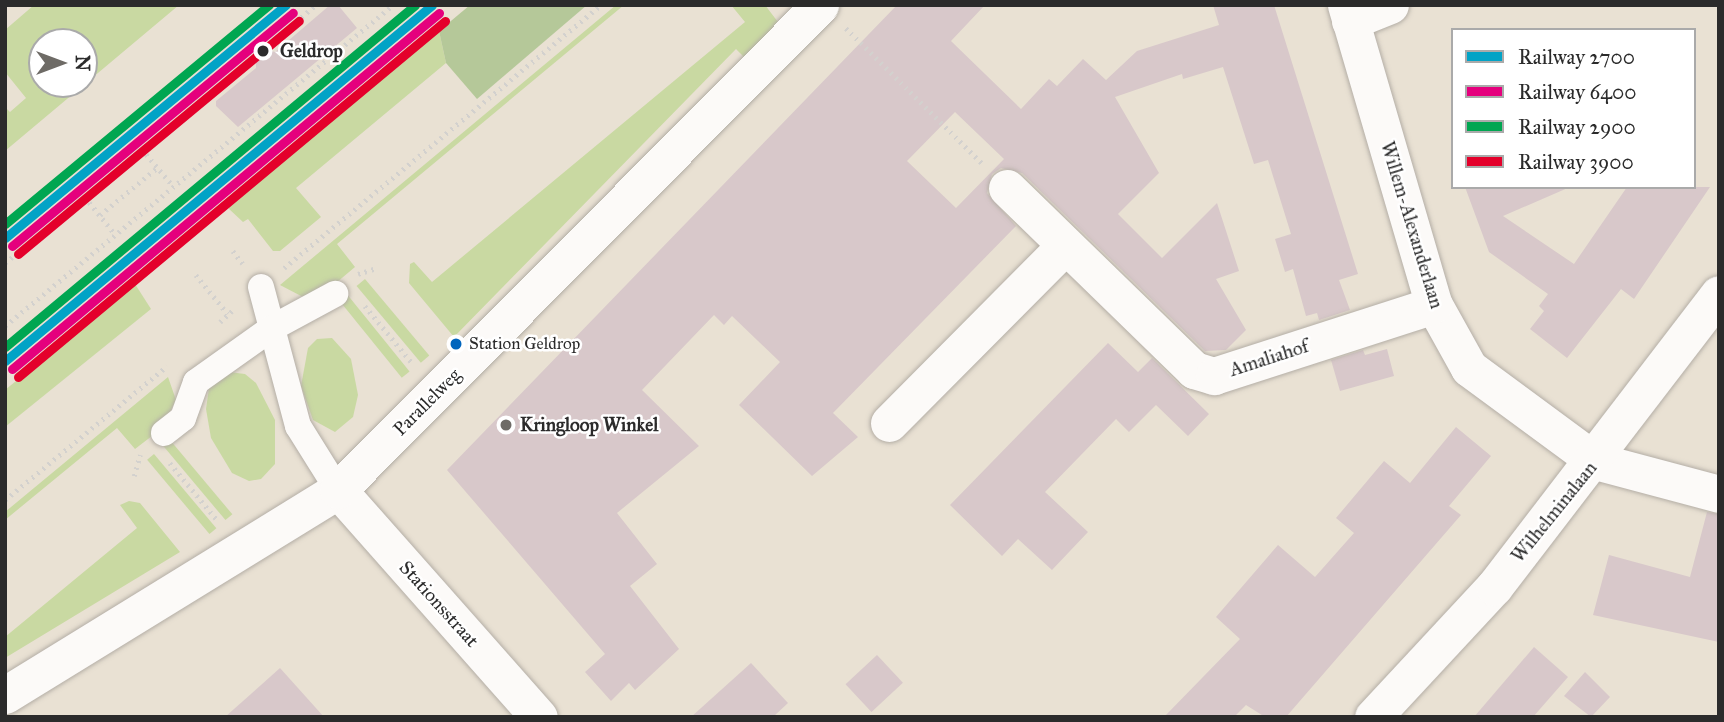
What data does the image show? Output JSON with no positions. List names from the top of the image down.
{
  "streets": {
    "street": [
      "Willem-Alexanderlaan",
      "Amaliahof",
      "Parallelweg",
      "Wilhelminalaan",
      "Stationsstraat"
    ]
  },
  "crossings": [
    ["Willem-Alexanderlaan", "Amaliahof"],
    ["Willem-Alexanderlaan", "Wilhelminalaan"],
    ["Parallelweg", "Stationsstraat"]
  ],
  "places": ["Geldrop", "Station Geldrop", "Kringloop Winkel"],
  "lines": [
    "rail line 2700",
    "rail line 2900",
    "rail line 6400",
    "rail line 3900"
  ],
  "legend": [
    "Railway 2700",
    "Railway 6400",
    "Railway 2900",
    "Railway 3900"
  ],
  "north": "right"
}
